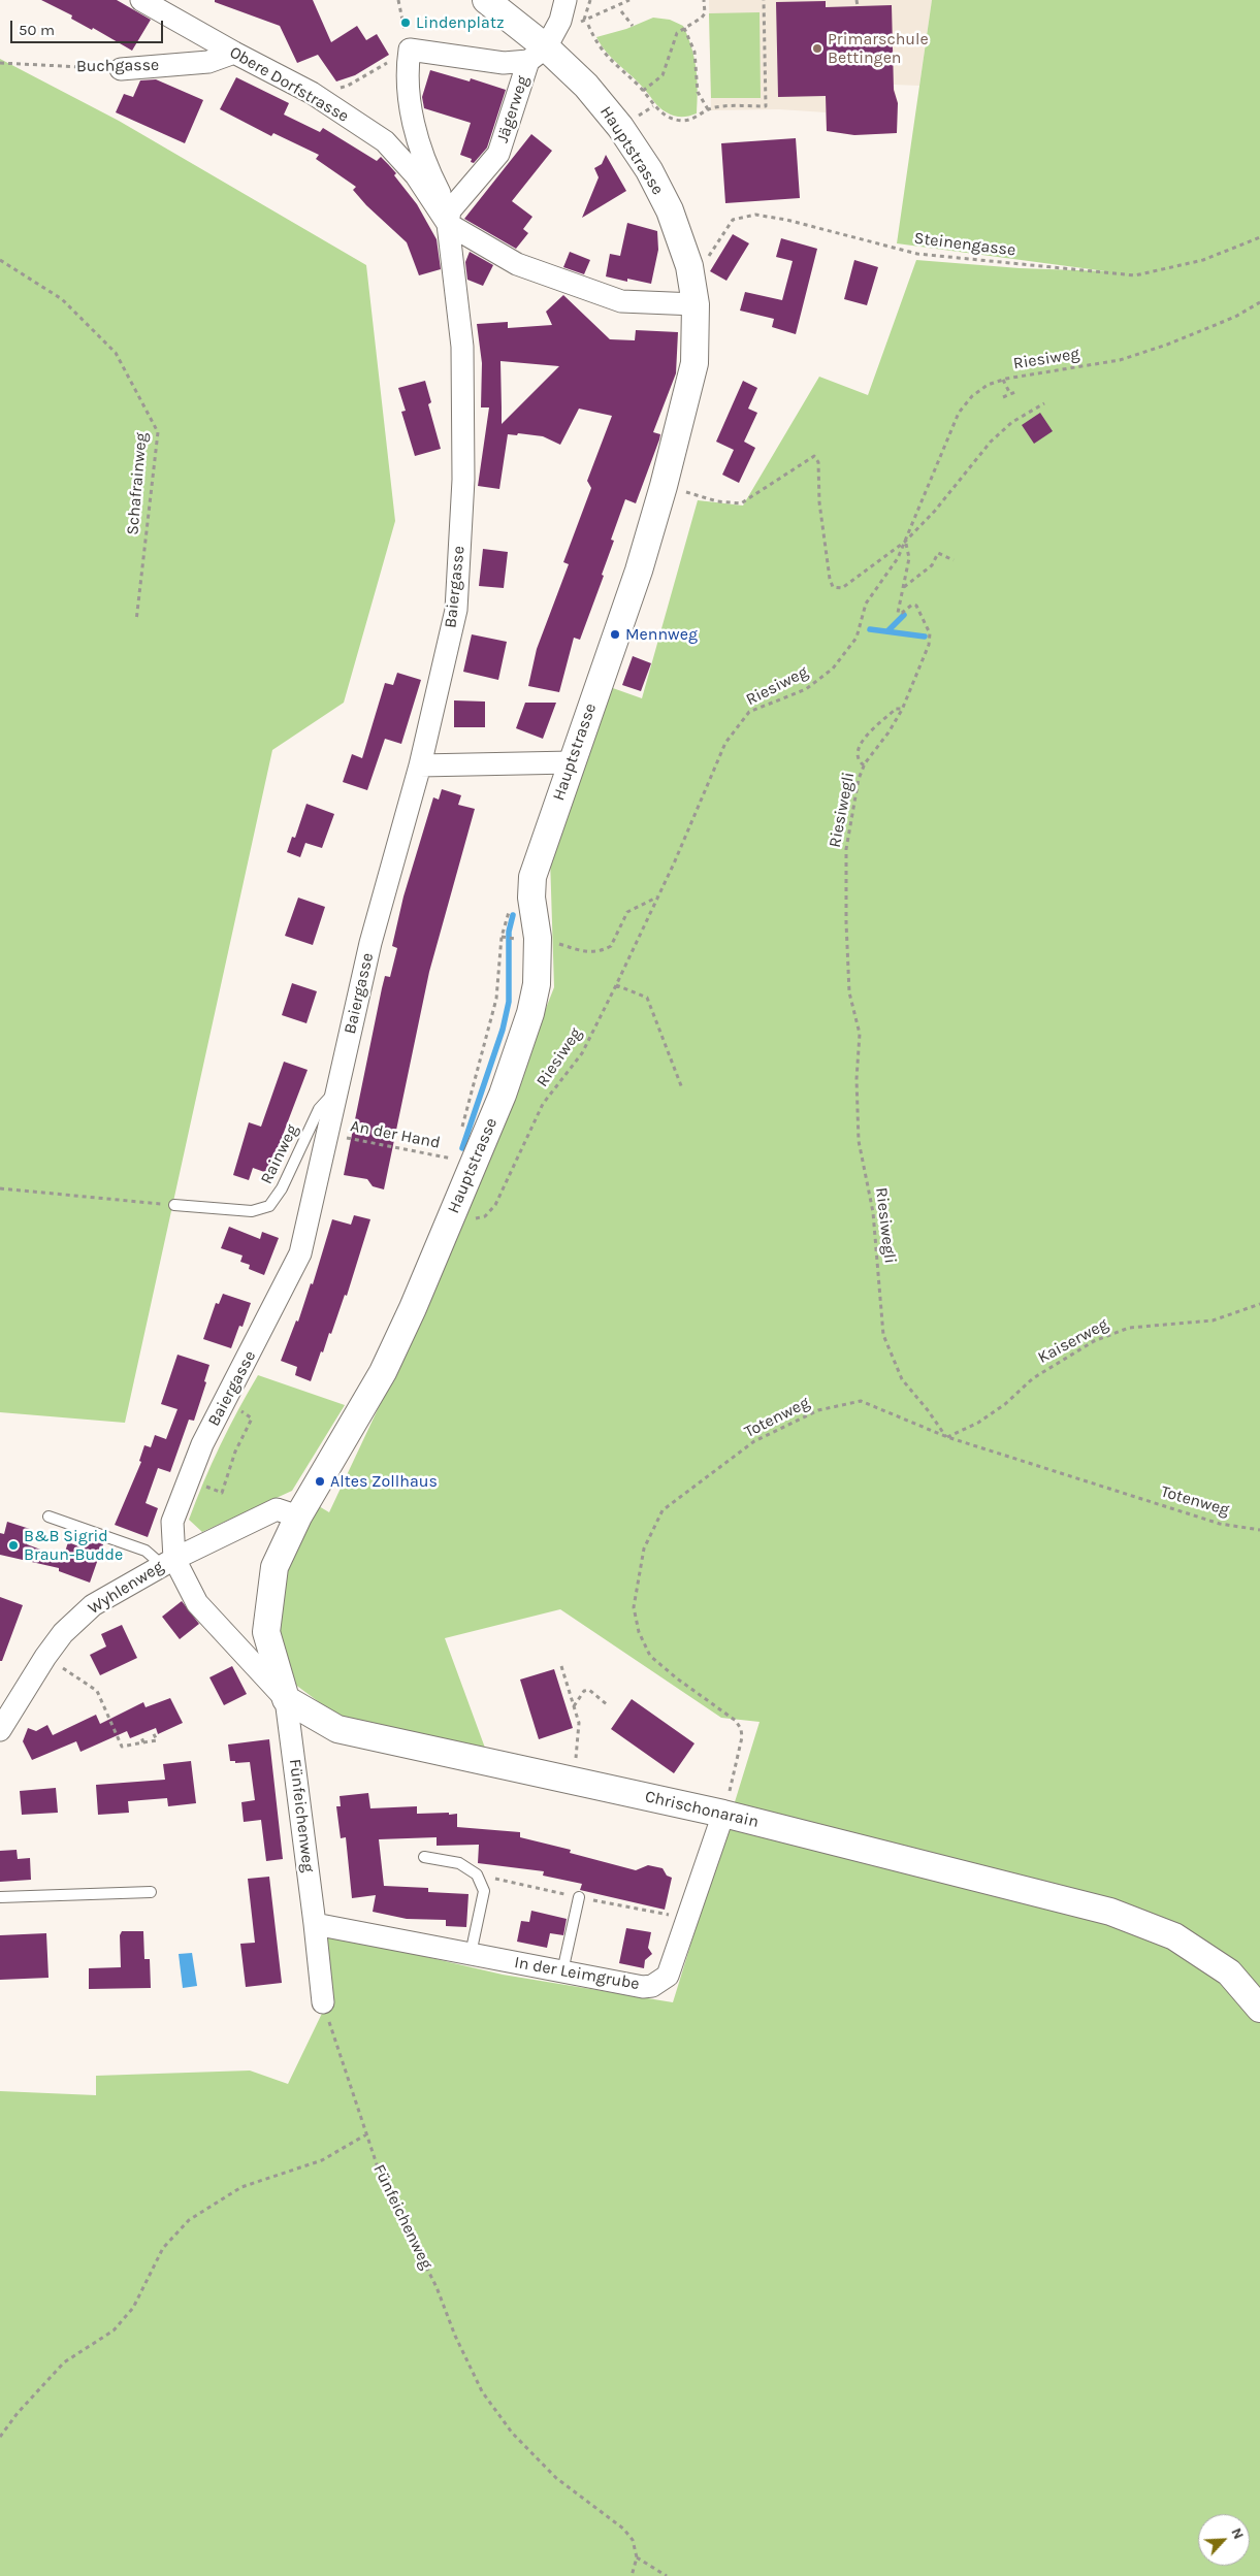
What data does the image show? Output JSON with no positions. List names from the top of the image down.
{
  "streets": {
    "street": [
      "Buchgasse",
      "Obere Dorfstrasse",
      "Jägerweg",
      "Hauptstrasse",
      "Baiergasse",
      "Wyhlenweg",
      "Chrischonarain",
      "Fünfeichenweg",
      "In der Leimgrube"
    ],
    "lane": ["Rainweg"],
    "path": [
      "Steinengasse",
      "Riesiweg",
      "Schafrainweg",
      "Riesiwegli",
      "An der Hand",
      "Kaiserweg",
      "Totenweg"
    ]
  },
  "crossings": [
    ["Buchgasse", "Obere Dorfstrasse"],
    ["Obere Dorfstrasse", "Jägerweg"],
    ["Obere Dorfstrasse", "Hauptstrasse"],
    ["Obere Dorfstrasse", "Baiergasse"],
    ["Jägerweg", "Hauptstrasse"],
    ["Jägerweg", "Baiergasse"],
    ["Hauptstrasse", "Steinengasse"],
    ["Hauptstrasse", "Riesiweg"],
    ["Hauptstrasse", "Wyhlenweg"],
    ["Riesiweg", "Riesiwegli"],
    ["Baiergasse", "An der Hand"],
    ["Baiergasse", "Rainweg"],
    ["Baiergasse", "Wyhlenweg"],
    ["Baiergasse", "Chrischonarain"],
    ["Baiergasse", "Fünfeichenweg"],
    ["Riesiwegli", "Kaiserweg"],
    ["Riesiwegli", "Totenweg"],
    ["Kaiserweg", "Totenweg"],
    ["Totenweg", "Chrischonarain"],
    ["Totenweg", "In der Leimgrube"],
    ["Chrischonarain", "Fünfeichenweg"],
    ["Chrischonarain", "In der Leimgrube"],
    ["Fünfeichenweg", "In der Leimgrube"]
  ],
  "places": [
    "Lindenplatz",
    "Primarschule Bettingen",
    "Mennweg",
    "Altes Zollhaus",
    "B&B Sigrid Braun-Budde"
  ],
  "scale_bar": "50 m",
  "north": "top right"
}
